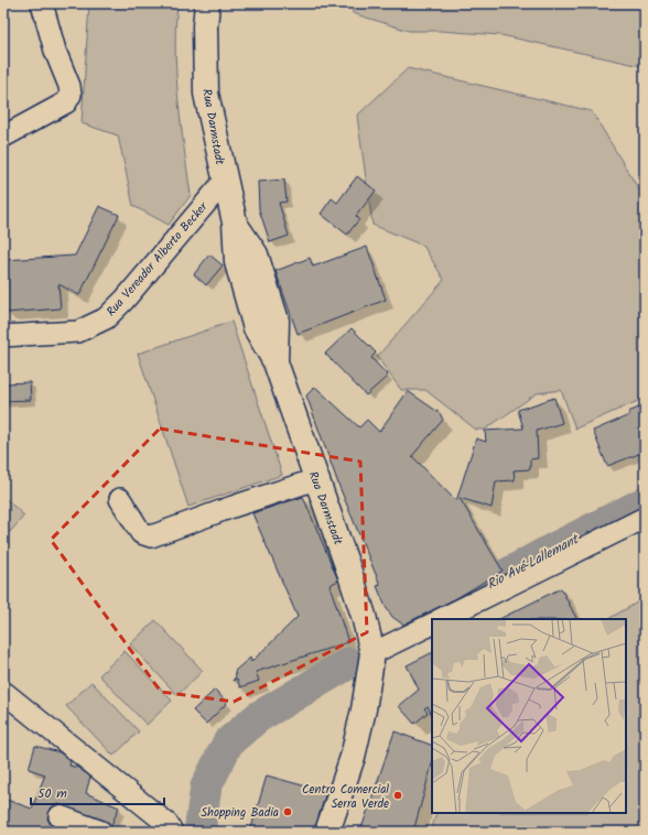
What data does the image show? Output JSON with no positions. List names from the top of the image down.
{
  "streets": {
    "main road": ["Rua Darmstadt"],
    "street": ["Rua Vereador Alberto Becker"]
  },
  "crossings": [
    ["Rua Darmstadt", "Rua Vereador Alberto Becker"]
  ],
  "water": ["Rio Avé‐Lallemant"],
  "places": ["Centro Comercial Serra Verde", "Shopping Badia"],
  "scale_bar": "50 m"
}
